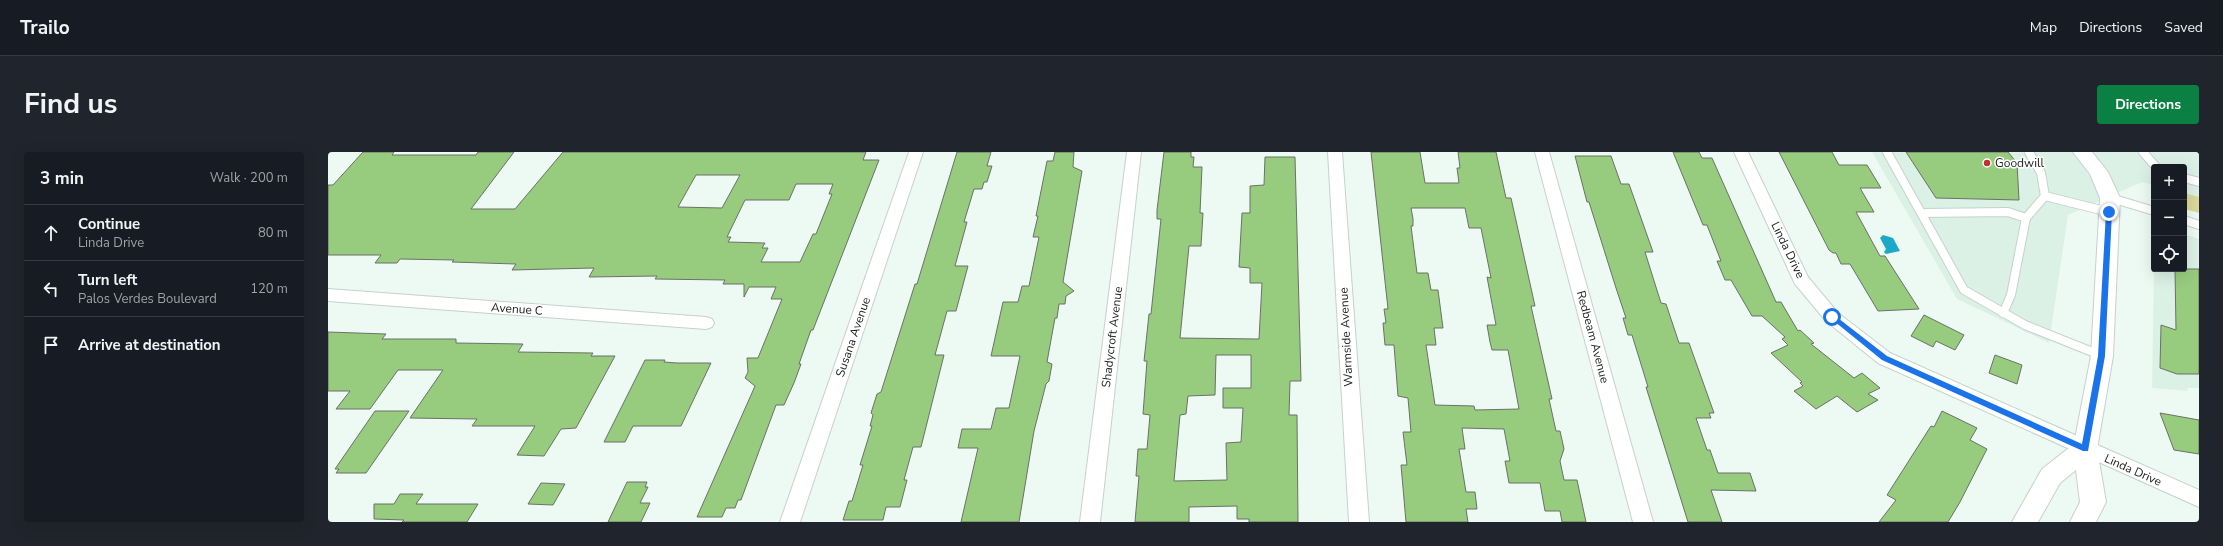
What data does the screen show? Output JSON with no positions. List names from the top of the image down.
{
  "streets": {
    "street": [
      "Linda Drive",
      "Avenue C",
      "Susana Avenue",
      "Shadycroft Avenue",
      "Warmside Avenue",
      "Redbeam Avenue"
    ]
  },
  "places": ["Goodwill"],
  "page": {
    "header": "Trailo",
    "nav": ["Map", "Directions", "Saved"],
    "title": "Find us",
    "buttons": "Directions",
    "heading": ["3 min", "Walk · 200 m"],
    "map_buttons": ["+", "−"],
    "list": [
      ["Continue", "Linda Drive", "80 m"],
      ["Turn left", "Palos Verdes Boulevard", "120 m"],
      "Arrive at destination"
    ]
  }
}
